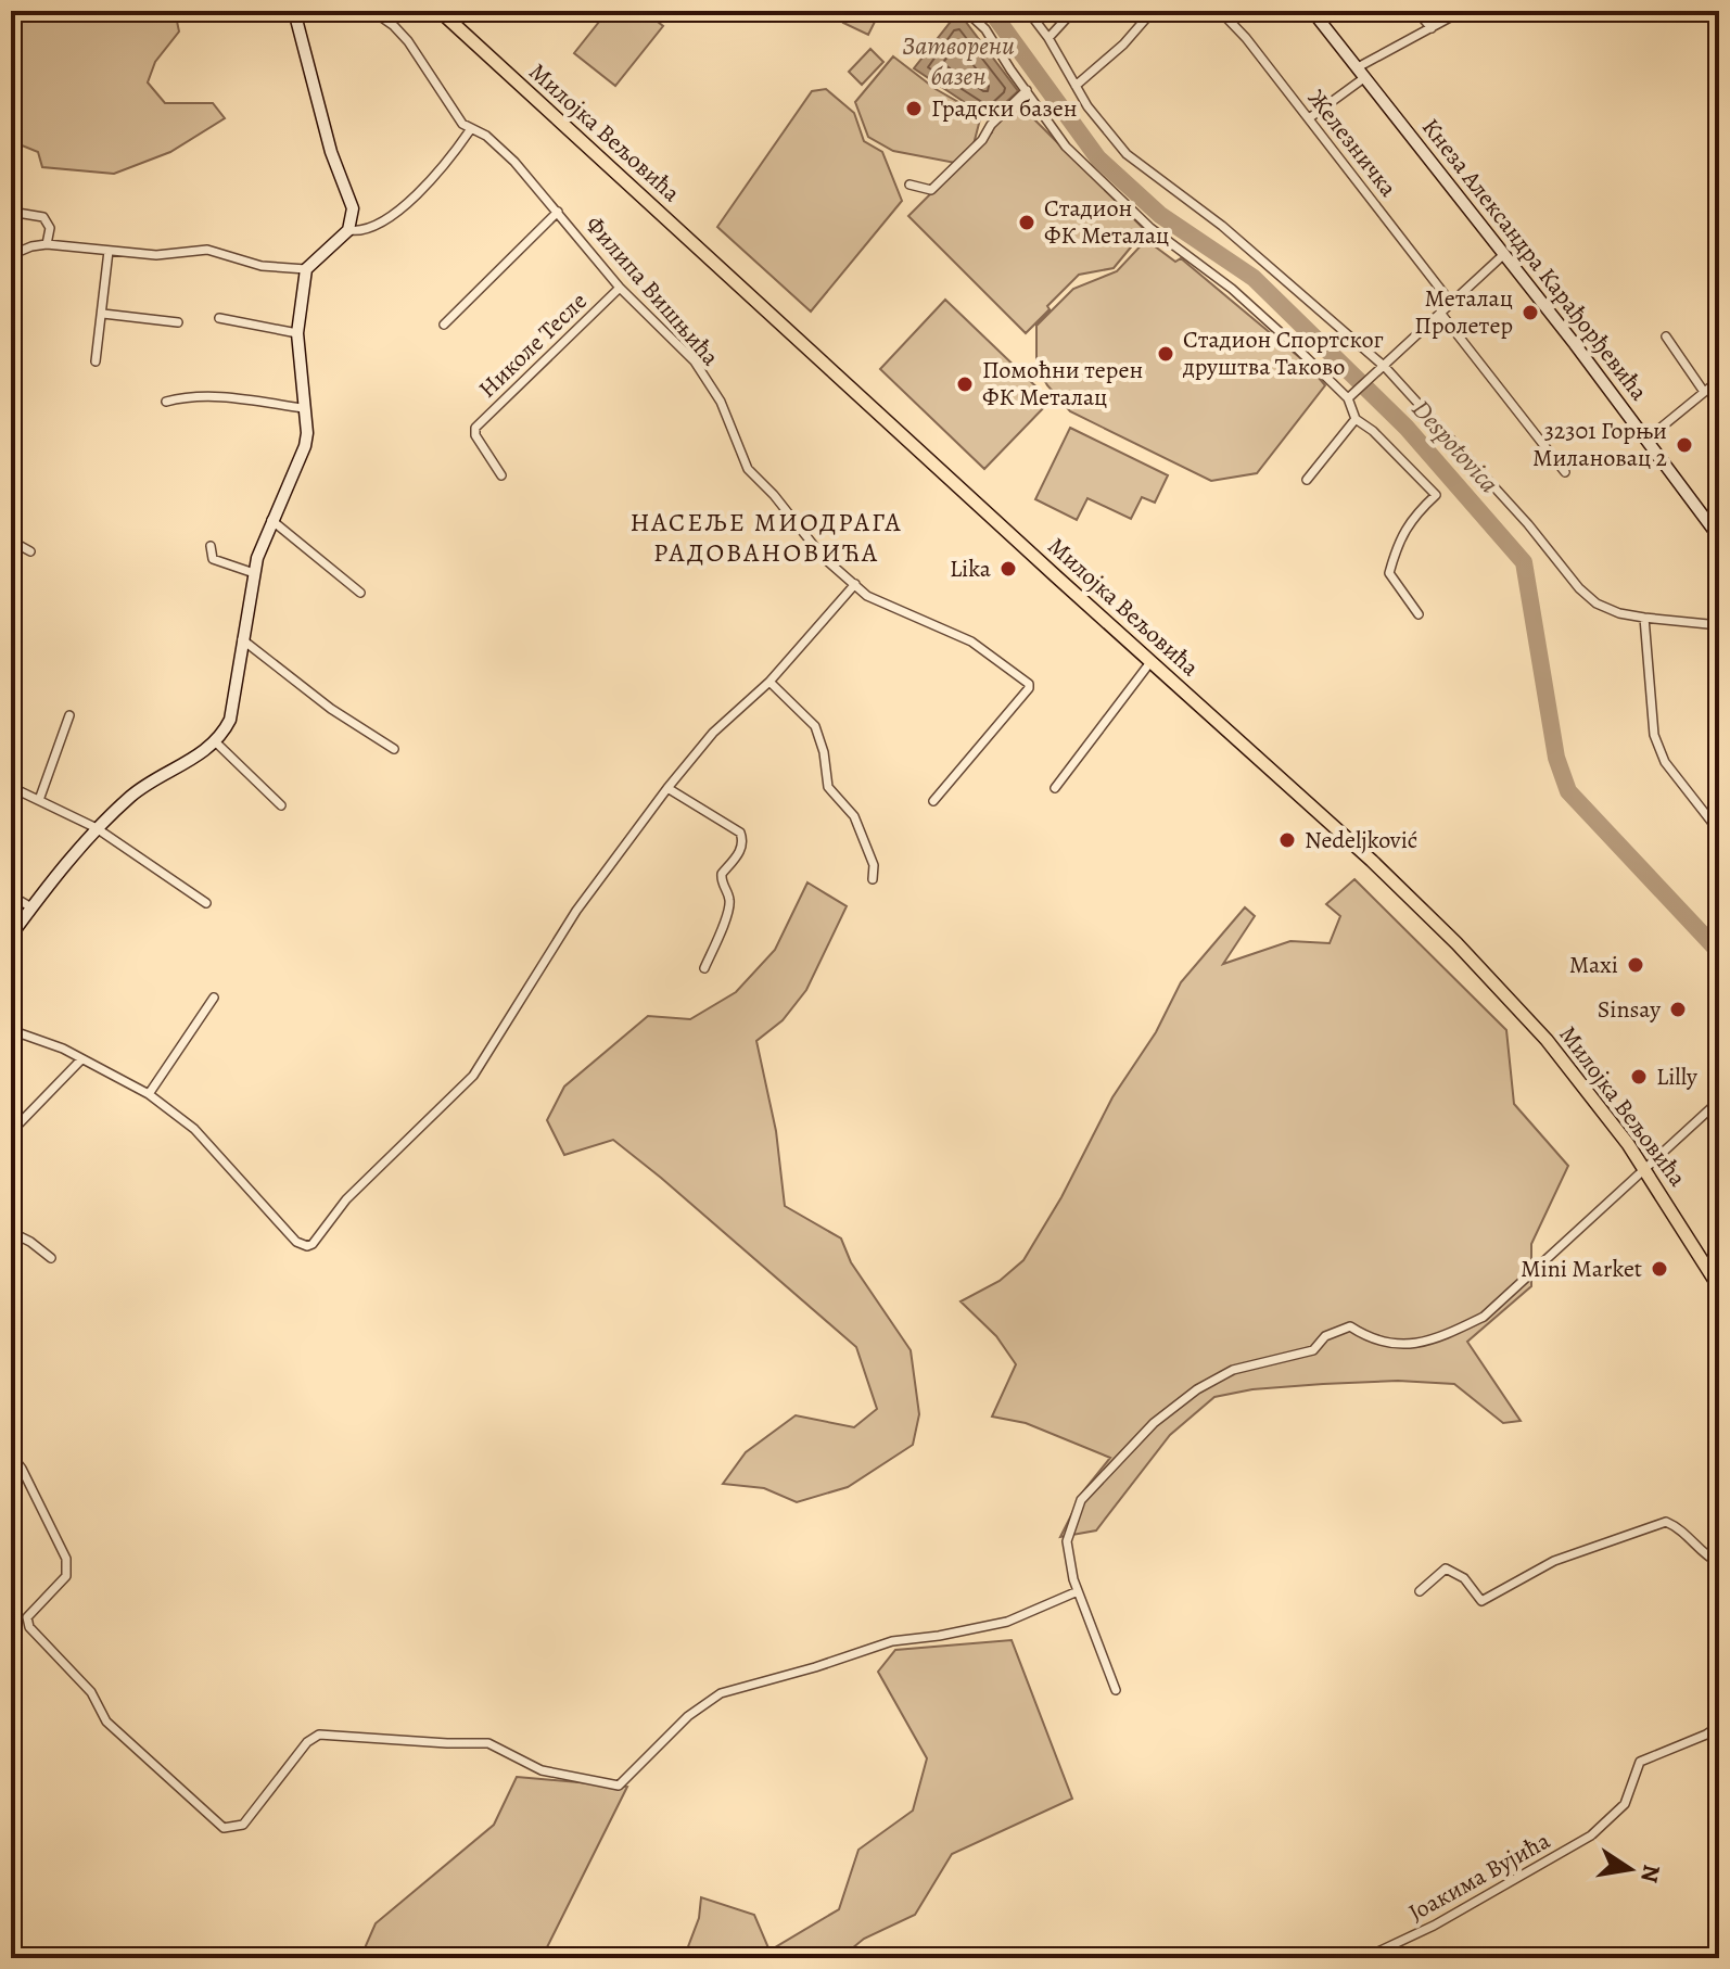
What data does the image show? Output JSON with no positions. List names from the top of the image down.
{
  "streets": {
    "main road": ["Милојка Вељовића"],
    "street": [
      "Железничка",
      "Кнеза Александра Карађорђевића",
      "Филипа Вишњића",
      "Николе Тесле",
      "Јоакима Вујића"
    ]
  },
  "crossings": [
    ["Филипа Вишњића", "Николе Тесле"]
  ],
  "districts": ["НАСЕЉЕ МИОДРАГА РАДОВАНОВИЋА"],
  "water": ["Затворени базен", "Despotovica"],
  "places": [
    "Градски базен",
    "Стадион ФК Металац",
    "Металац Пролетер",
    "Стадион Спортског друштва Таково",
    "Помоћни терен ФК Металац",
    "32301 Горњи Милановац 2",
    "Lika",
    "Nedeljković",
    "Maxi",
    "Sinsay",
    "Lilly",
    "Mini Market"
  ],
  "north": "right"
}
